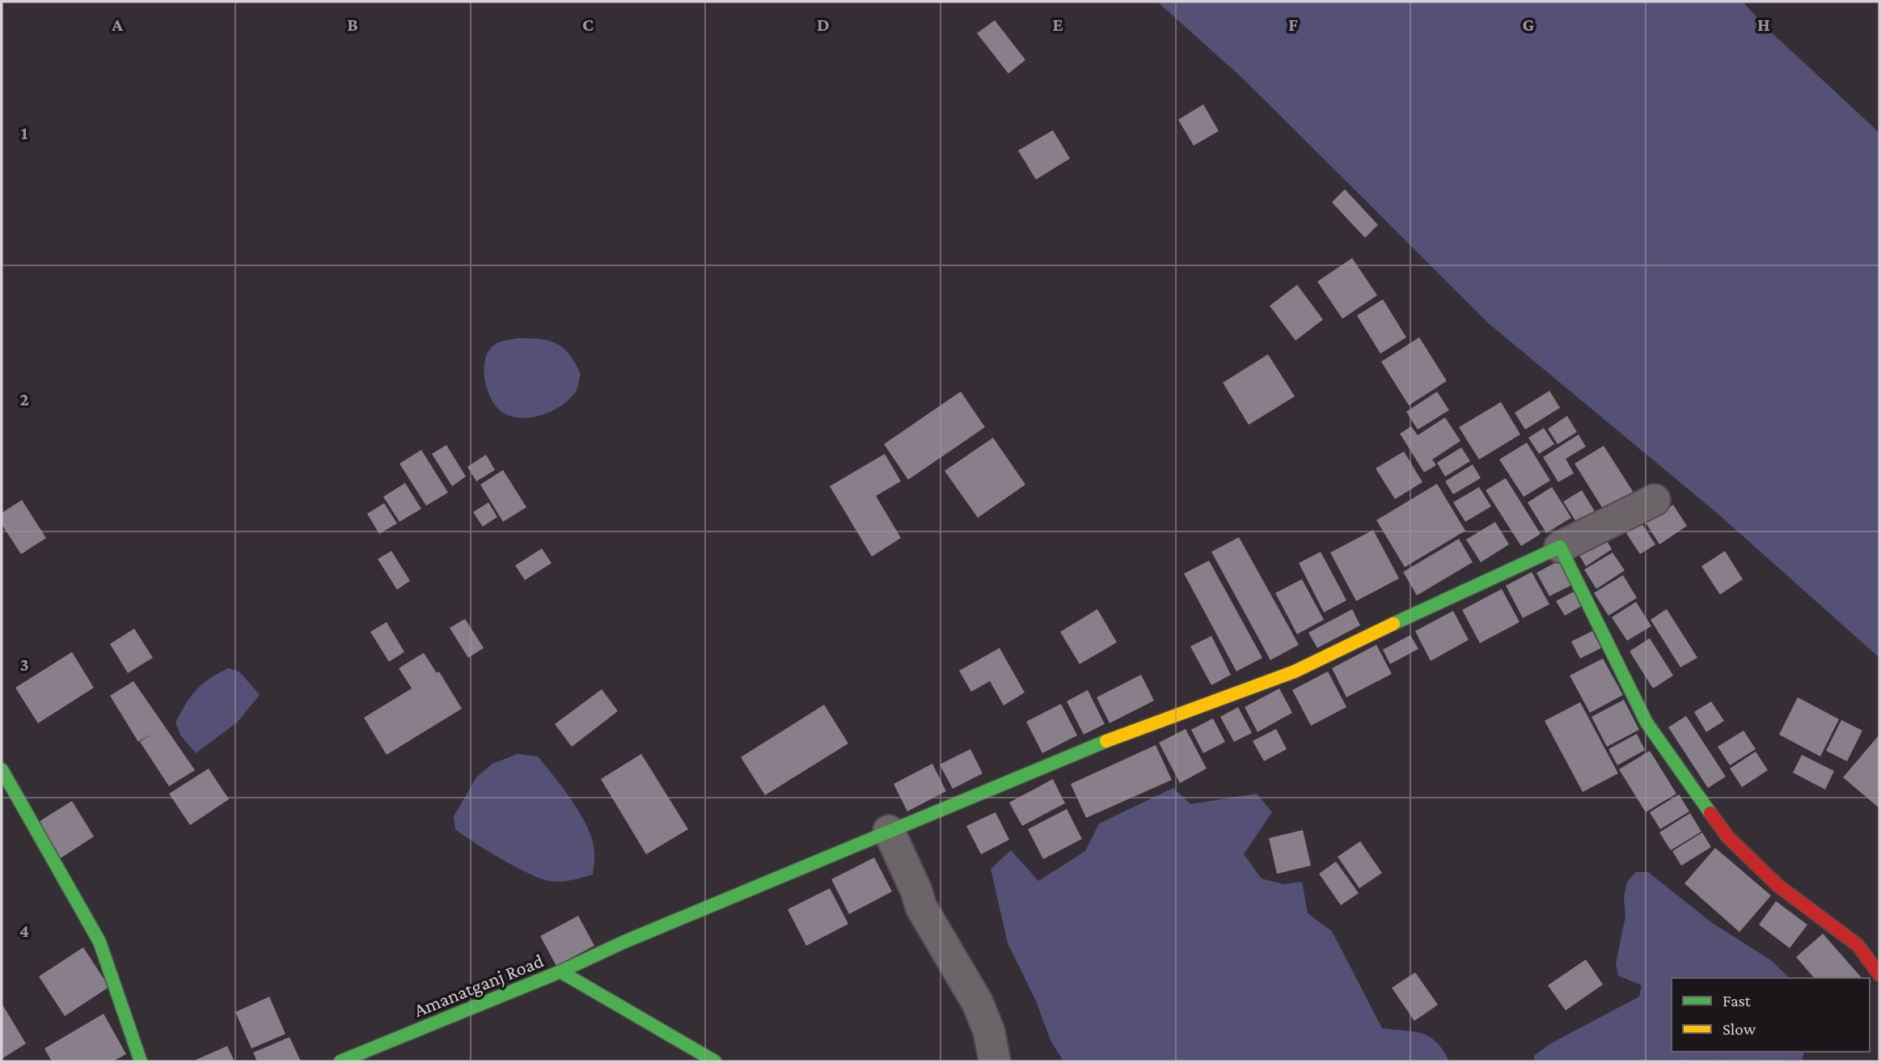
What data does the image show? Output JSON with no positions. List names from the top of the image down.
{
  "streets": {
    "street": ["Amanatganj Road"]
  },
  "legend": ["Fast", "Slow"],
  "grid": {
    "columns": [
      "A",
      "B",
      "C",
      "D",
      "E",
      "F",
      "G",
      "H"
    ],
    "rows": [
      "1",
      "2",
      "3",
      "4"
    ]
  }
}
